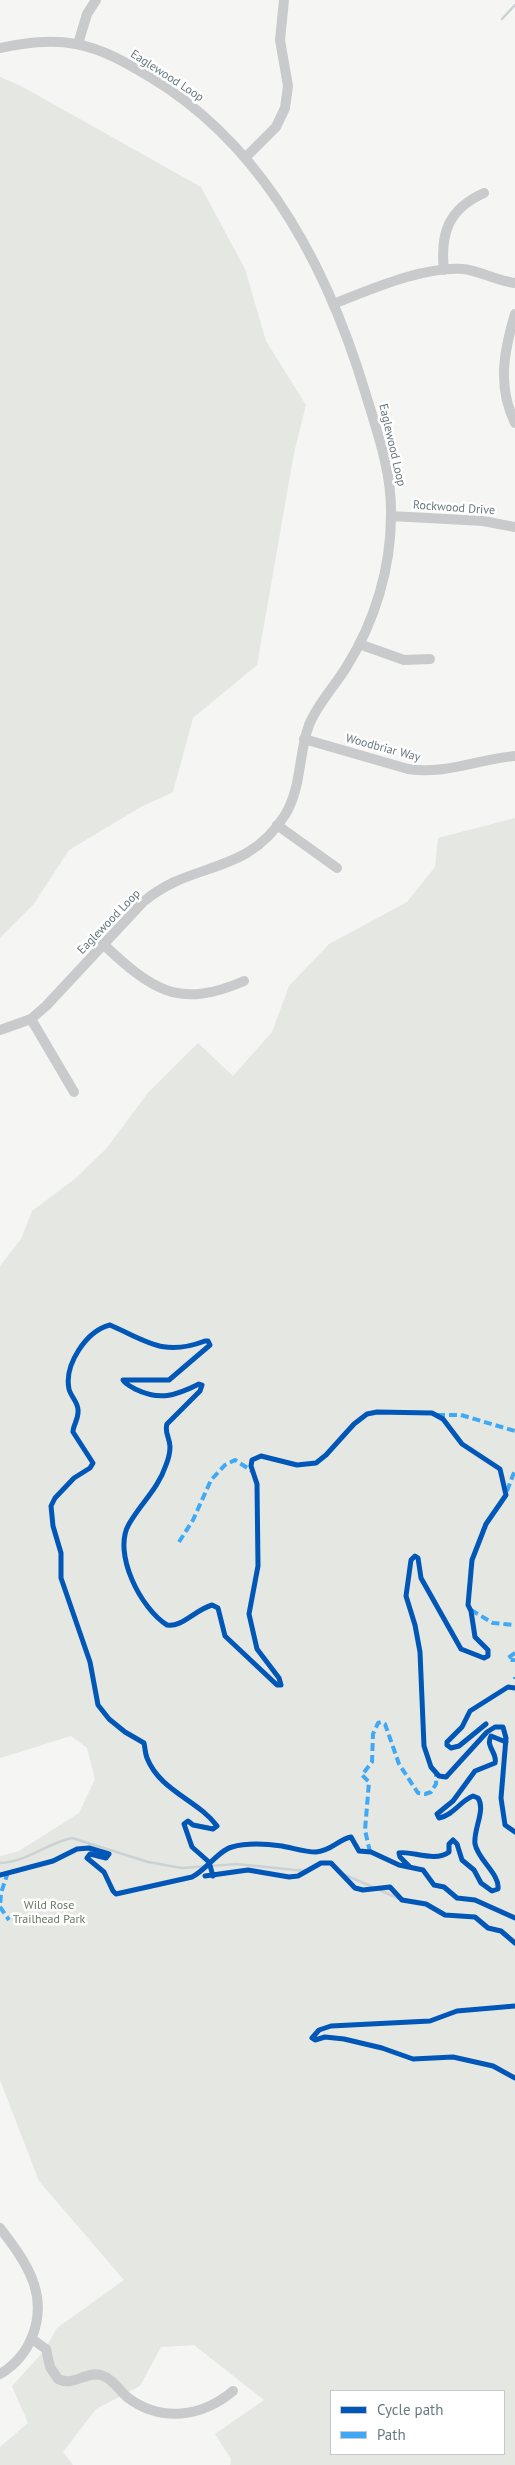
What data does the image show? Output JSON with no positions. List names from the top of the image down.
{
  "streets": {
    "street": ["Eaglewood Loop", "Rockwood Drive", "Woodbriar Way"]
  },
  "crossings": [
    ["Eaglewood Loop", "Rockwood Drive"],
    ["Eaglewood Loop", "Woodbriar Way"]
  ],
  "parks": ["Wild Rose Trailhead Park"],
  "legend": ["Cycle path", "Path"]
}
